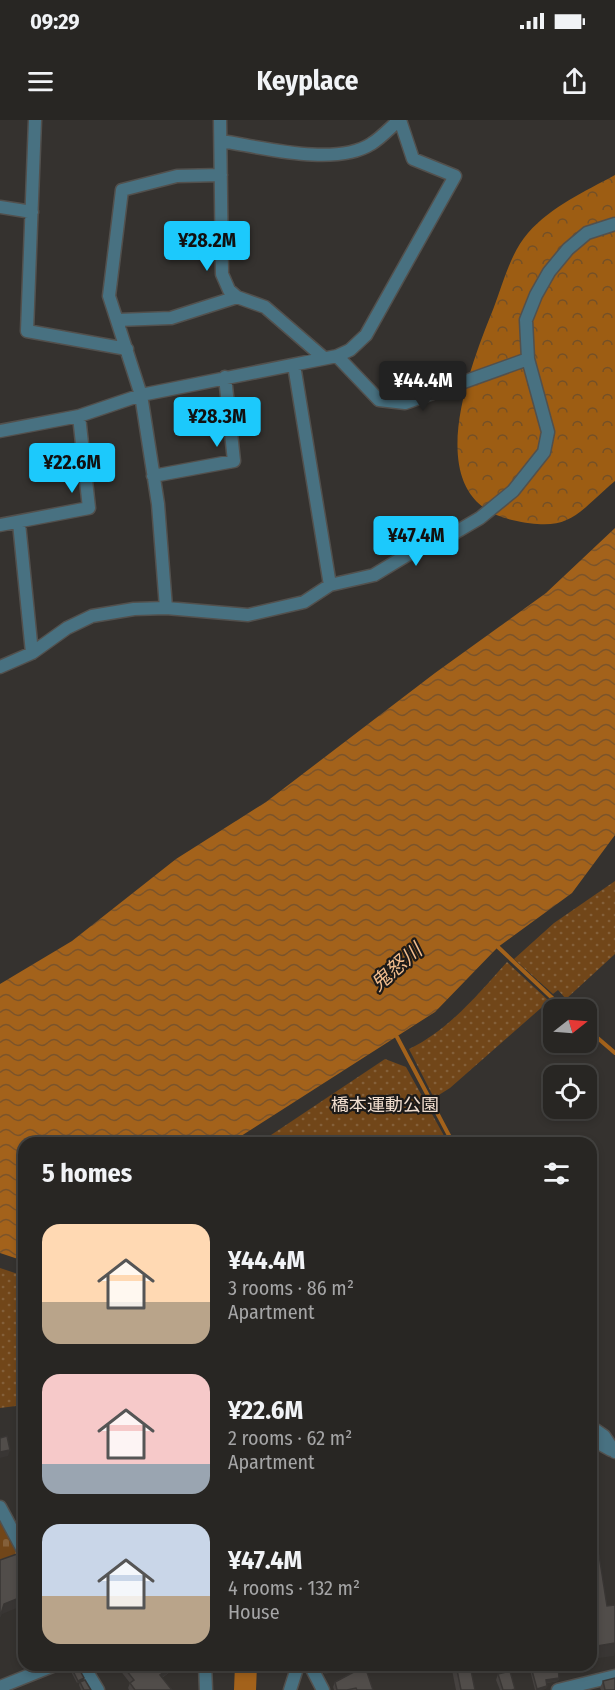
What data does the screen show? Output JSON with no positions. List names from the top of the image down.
{
  "water": ["鬼怒川"],
  "parks": ["橋本運動公園"],
  "north": "right",
  "page": {
    "status": "09:29",
    "header": "Keyplace",
    "price": [
      "¥28.2M",
      "¥44.4M",
      "¥28.3M",
      "¥22.6M",
      "¥47.4M"
    ],
    "heading": "5 homes",
    "list": [
      {
        "name": "¥44.4M",
        "note": "3 rooms · 86 m² · Apartment"
      },
      {
        "name": "¥22.6M",
        "note": "2 rooms · 62 m² · Apartment"
      },
      {
        "name": "¥47.4M",
        "note": "4 rooms · 132 m² · House"
      }
    ]
  }
}
